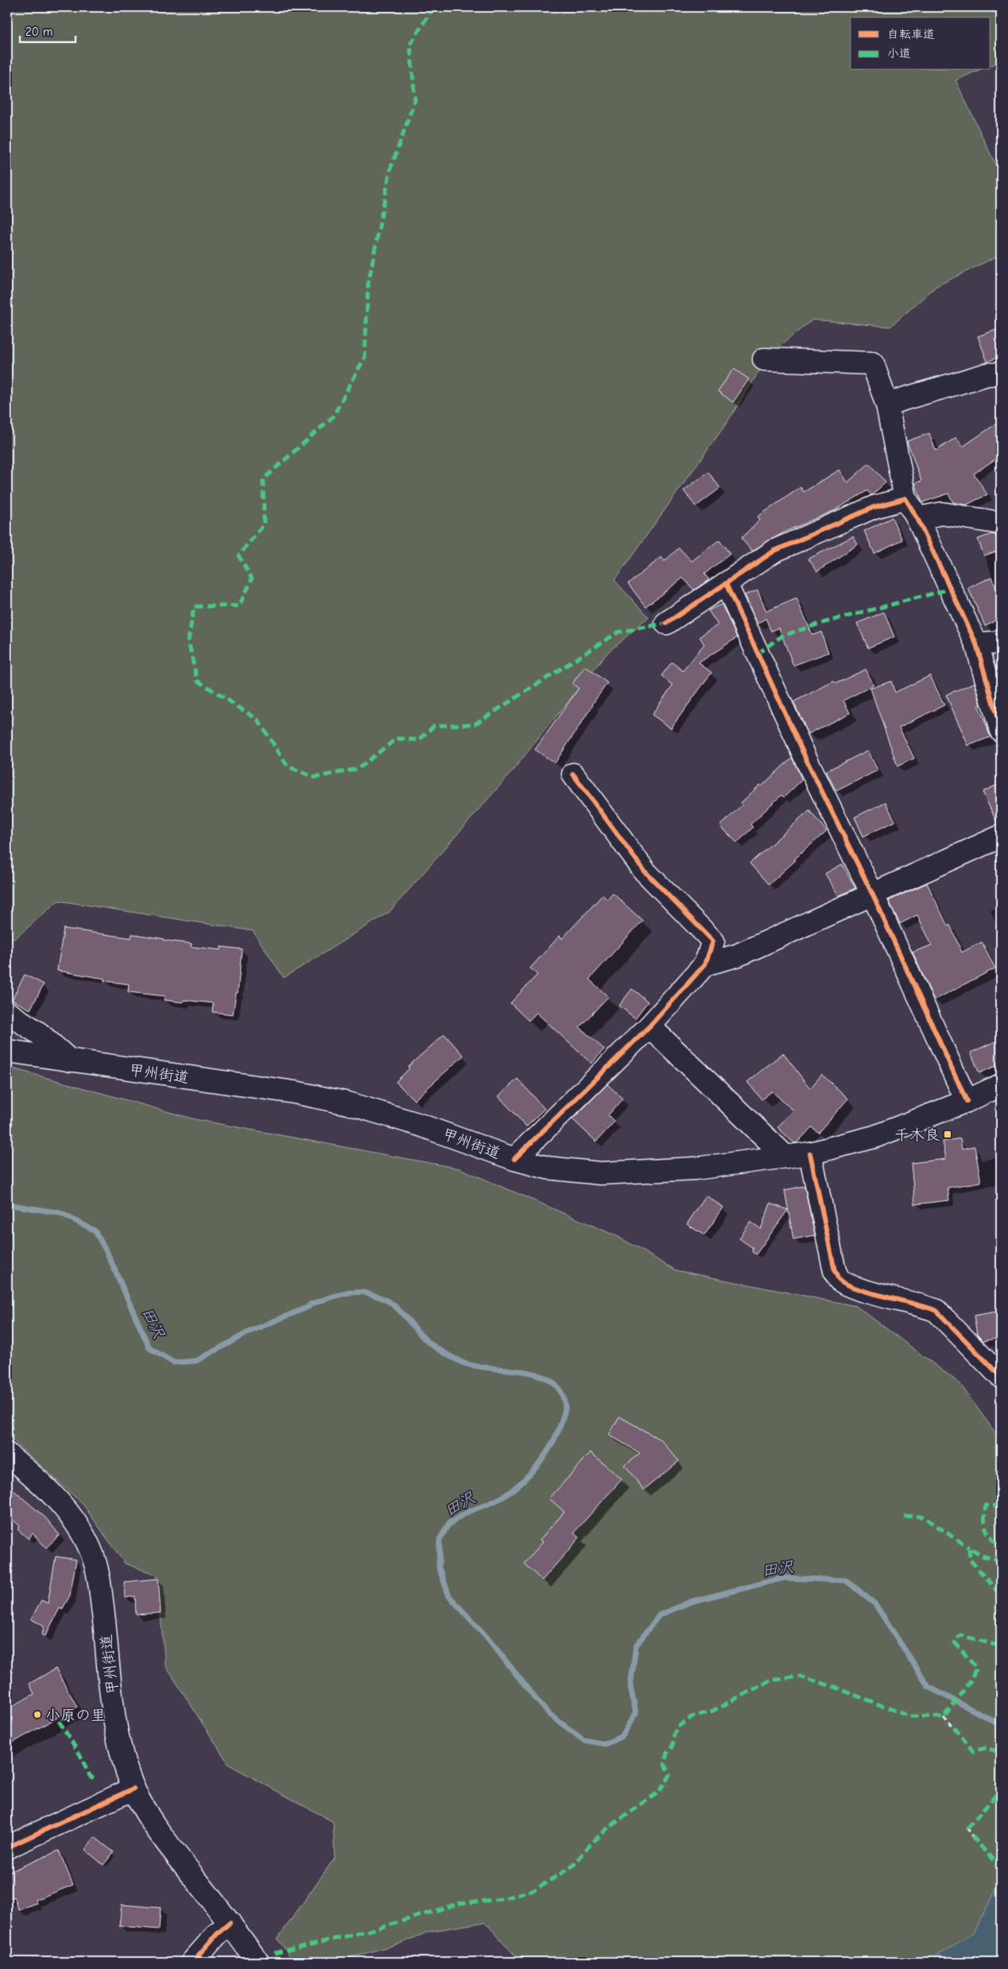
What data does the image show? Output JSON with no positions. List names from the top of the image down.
{
  "streets": {
    "main road": ["甲州街道"]
  },
  "water": ["田沢"],
  "places": {
    "transit": ["千木良"],
    "other": ["小原の里"]
  },
  "legend": ["自転車道", "小道"],
  "scale_bar": "20 m"
}
